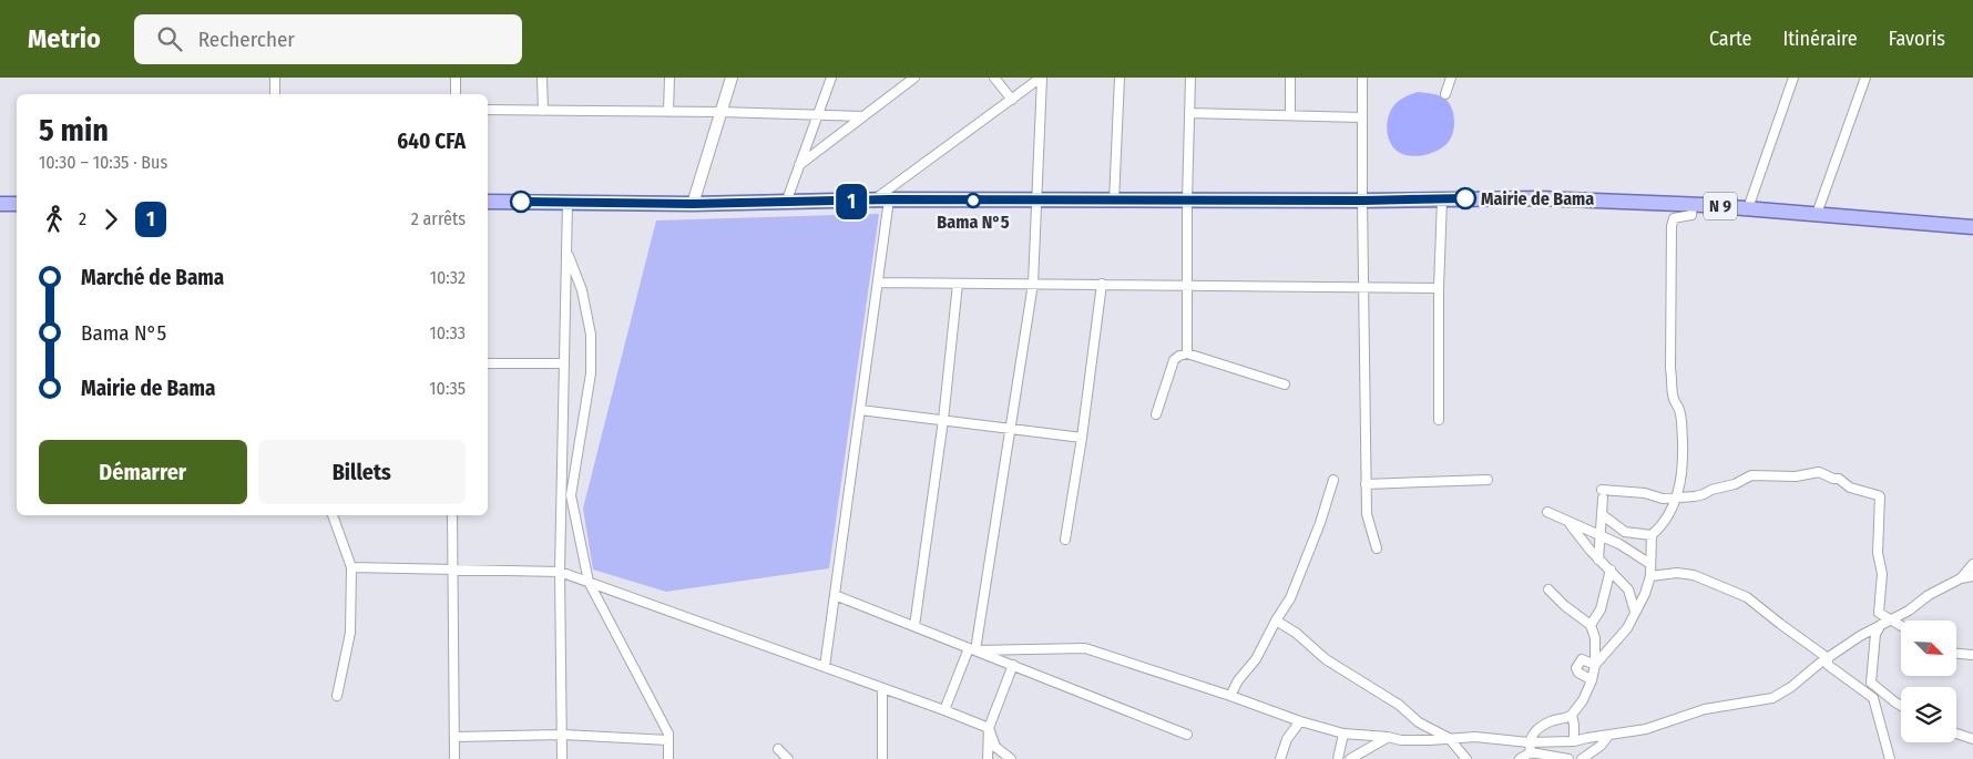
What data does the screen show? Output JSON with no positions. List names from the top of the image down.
{
  "streets": {
    "main road": ["N 9"]
  },
  "places": ["Mairie de Bama", "Bama N°5"],
  "lines": ["bus line 1"],
  "north": "bottom right",
  "page": {
    "header": "Metrio",
    "search": "Rechercher",
    "nav": ["Carte", "Itinéraire", "Favoris"],
    "on_map": "1",
    "heading": ["5 min", "10:30 – 10:35 · Bus", "640 CFA"],
    "legs": ["2", "1", "2 arrêts"],
    "list": [
      {
        "name": "Marché de Bama",
        "value": "10:32"
      },
      {
        "name": "Bama N°5",
        "value": "10:33"
      },
      {
        "name": "Mairie de Bama",
        "value": "10:35"
      }
    ],
    "buttons": ["Démarrer", "Billets"]
  }
}
